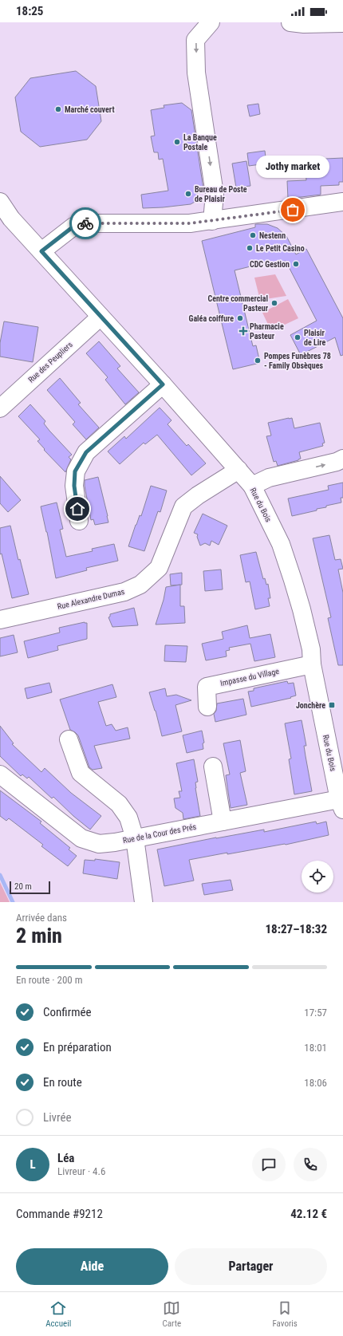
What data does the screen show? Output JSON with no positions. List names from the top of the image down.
{
  "streets": {
    "street": [
      "Rue des Peupliers",
      "Rue du Bois",
      "Rue Alexandre Dumas",
      "Impasse du Village",
      "Rue de la Cour des Prés"
    ]
  },
  "crossings": [
    ["Rue des Peupliers", "Rue du Bois"],
    ["Rue du Bois", "Rue Alexandre Dumas"],
    ["Rue du Bois", "Impasse du Village"],
    ["Rue du Bois", "Rue de la Cour des Prés"]
  ],
  "places": {
    "other": [
      "Marché couvert",
      "La Banque Postale",
      "Bureau de Poste de Plaisir",
      "Jothy market",
      "Nestenn",
      "Le Petit Casino",
      "CDC Gestion",
      "Centre commercial Pasteur",
      "Galéa coiffure",
      "Plaisir de Lire",
      "Pompes Funèbres 78 - Family Obsèques"
    ],
    "health": ["Pharmacie Pasteur"],
    "transit": ["Jonchère"]
  },
  "scale_bar": "20 m",
  "page": {
    "status": "18:25",
    "bubble": "Jothy market",
    "scale": "20 m",
    "heading": ["2 min", "Arrivée dans", "18:27–18:32"],
    "panel": [
      "Léa",
      "Livreur · 4.6",
      "Commande #9212",
      "42.12 €"
    ],
    "bar": "En route · 200 m",
    "list": [
      ["Confirmée", "17:57"],
      ["En préparation", "18:01"],
      ["En route", "18:06"],
      "Livrée"
    ],
    "round": "L",
    "buttons": ["Aide", "Partager"],
    "tabs": ["Accueil", "Carte", "Favoris"]
  }
}
